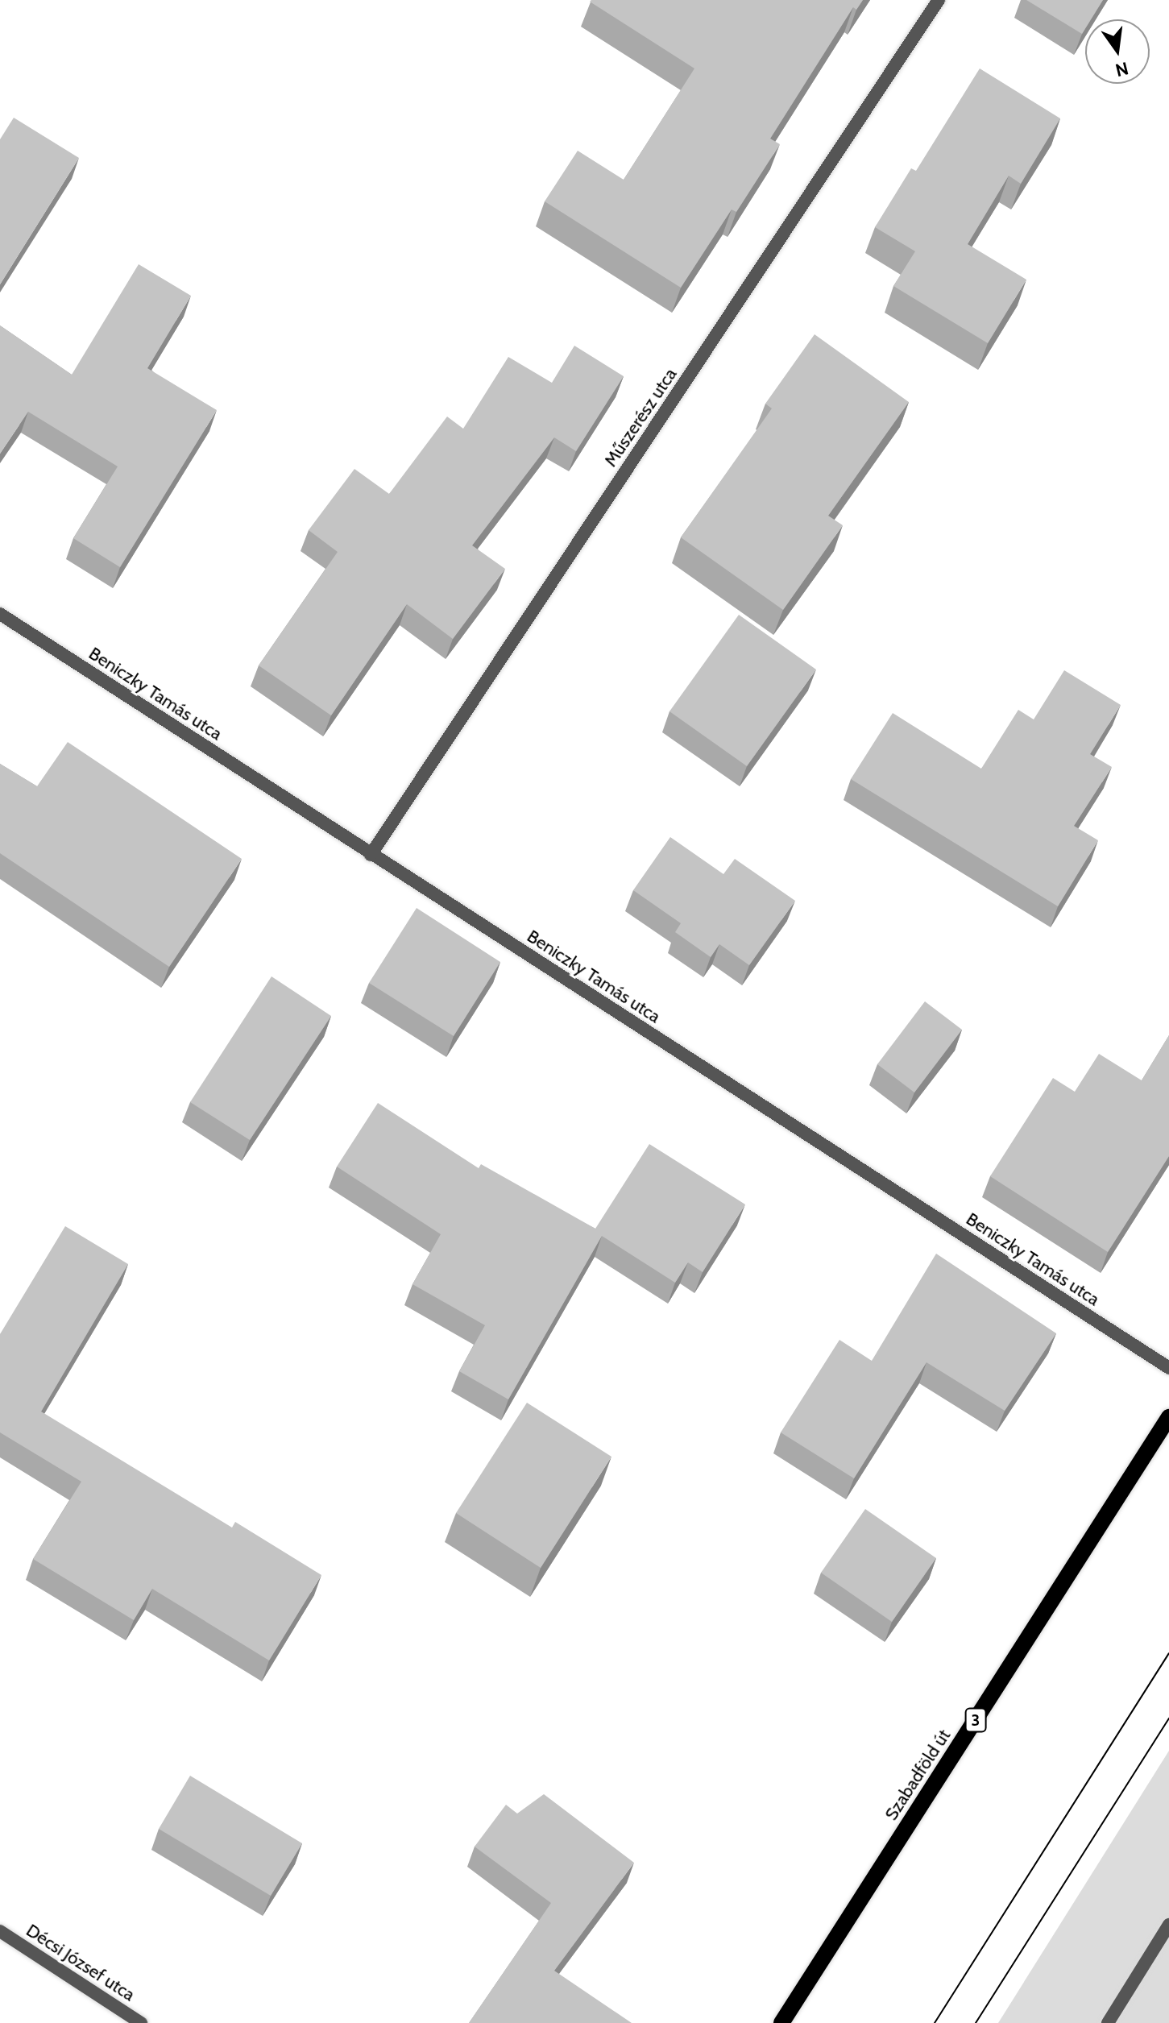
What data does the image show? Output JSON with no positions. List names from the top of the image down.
{
  "streets": {
    "main road": ["3", "Szabadföld út"],
    "street": ["Műszerész utca", "Beniczky Tamás utca", "Décsi József utca"]
  },
  "crossings": [
    ["Műszerész utca", "Beniczky Tamás utca"]
  ],
  "north": "bottom"
}
